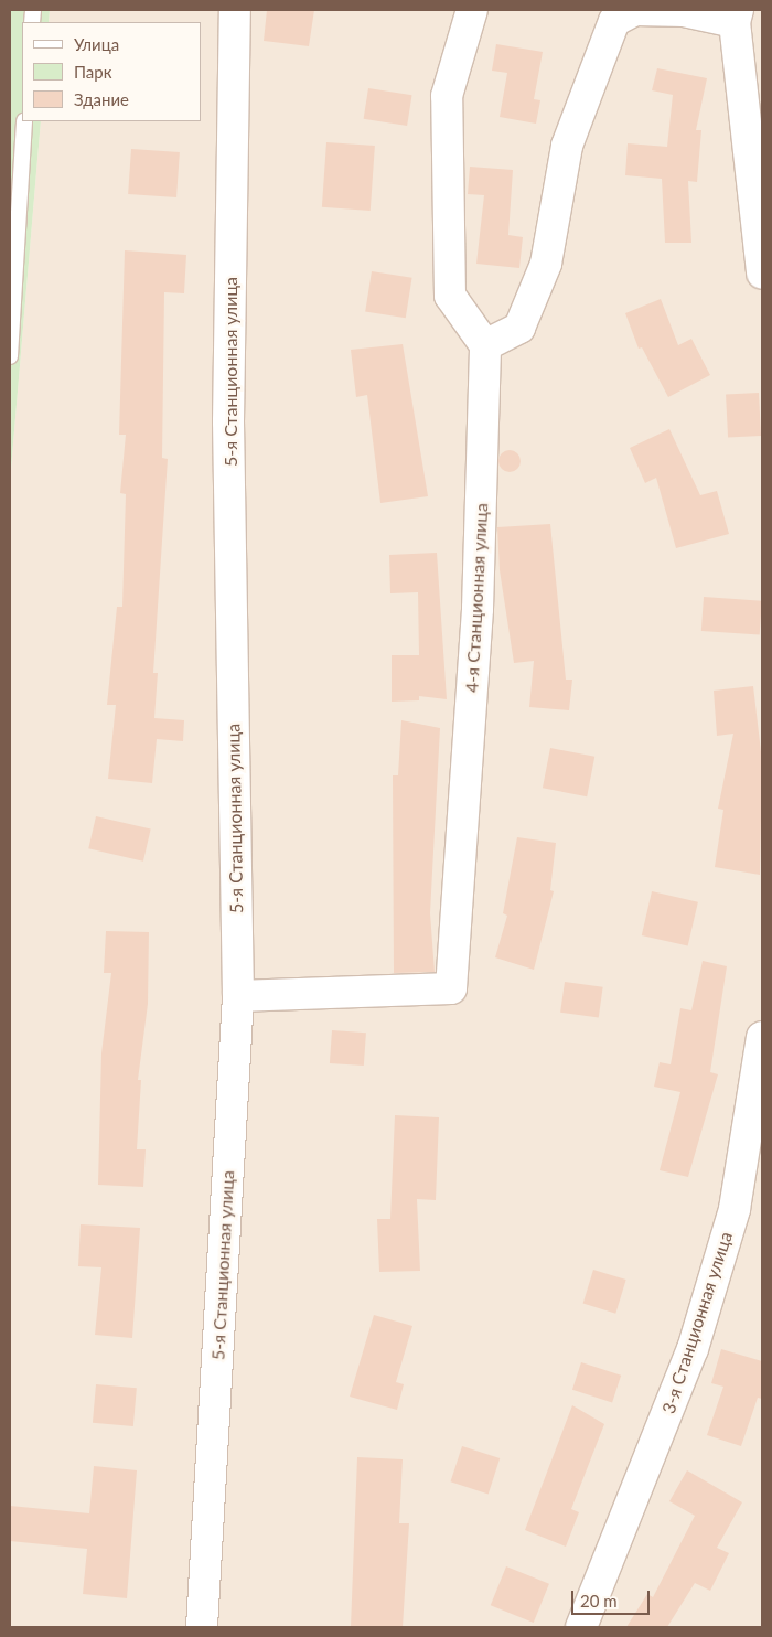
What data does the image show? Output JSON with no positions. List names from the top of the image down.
{
  "streets": {
    "street": ["5-я Станционная улица", "4-я Станционная улица", "3-я Станционная улица"]
  },
  "crossings": [
    ["5-я Станционная улица", "4-я Станционная улица"]
  ],
  "legend": ["Улица", "Парк", "Здание"],
  "scale_bar": "20 m"
}
